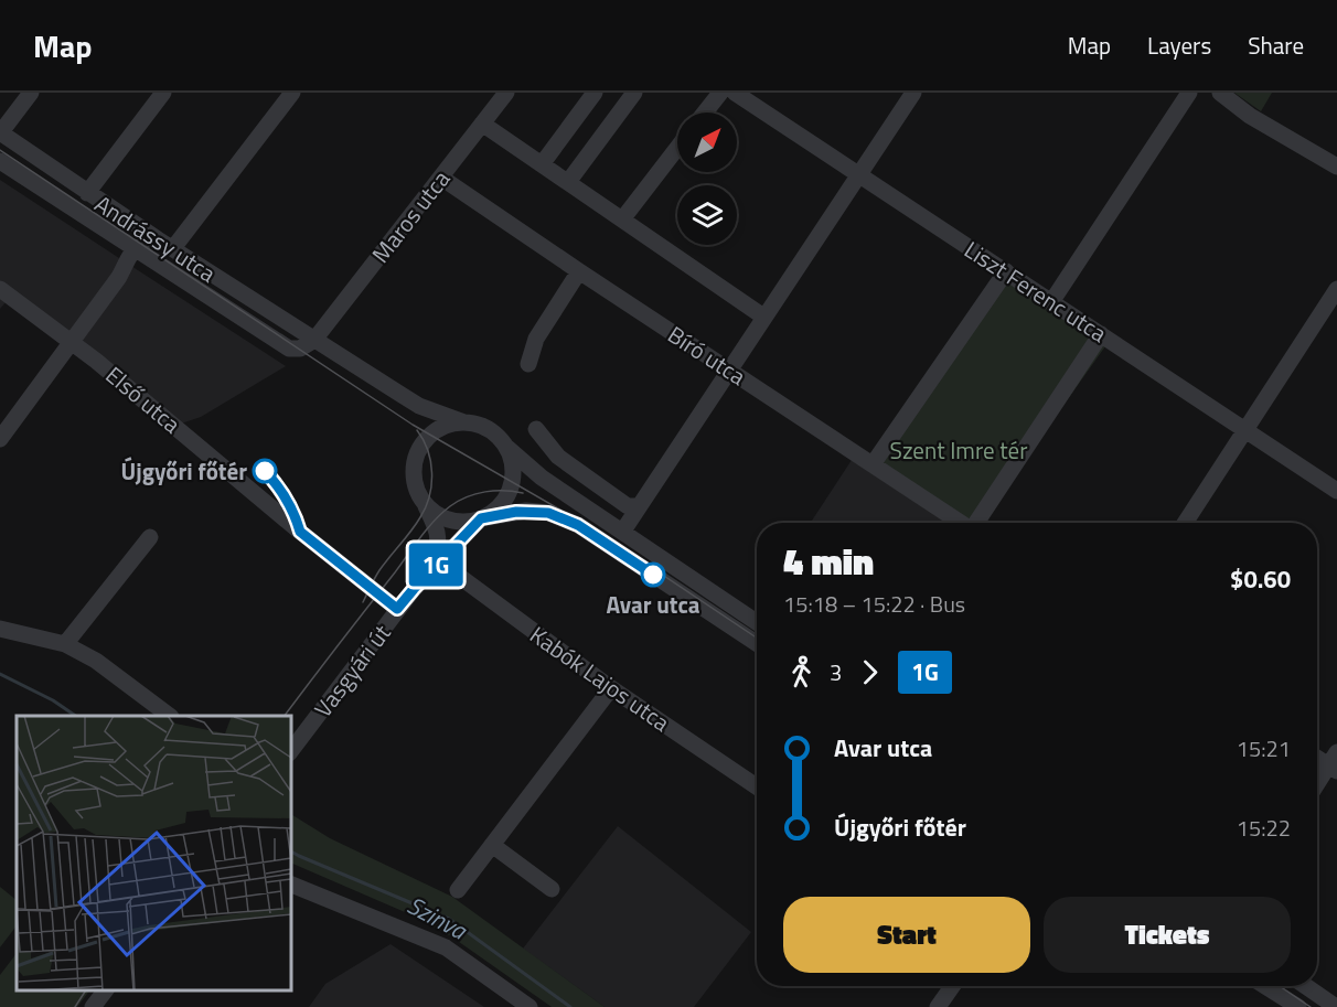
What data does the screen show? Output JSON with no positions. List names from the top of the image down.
{
  "streets": {
    "street": [
      "Maros utca",
      "Andrássy utca",
      "Liszt Ferenc utca",
      "Bíró utca",
      "Első utca",
      "Vasgyári út",
      "Kabók Lajos utca"
    ]
  },
  "crossings": [
    ["Maros utca", "Andrássy utca"],
    ["Maros utca", "Bíró utca"],
    ["Andrássy utca", "Vasgyári út"],
    ["Első utca", "Vasgyári út"],
    ["Vasgyári út", "Kabók Lajos utca"]
  ],
  "water": ["Szinva"],
  "parks": ["Szent Imre tér"],
  "places": ["Újgyőri főtér", "Avar utca"],
  "lines": ["bus line 1G"],
  "north": "top right",
  "page": {
    "header": "Map",
    "nav": ["Map", "Layers", "Share"],
    "on_map": "1G",
    "heading": ["4 min", "15:18 – 15:22 · Bus", "$0.60"],
    "legs": ["3", "1G"],
    "list": [
      {
        "name": "Avar utca",
        "value": "15:21"
      },
      {
        "name": "Újgyőri főtér",
        "value": "15:22"
      }
    ],
    "buttons": ["Start", "Tickets"]
  }
}
